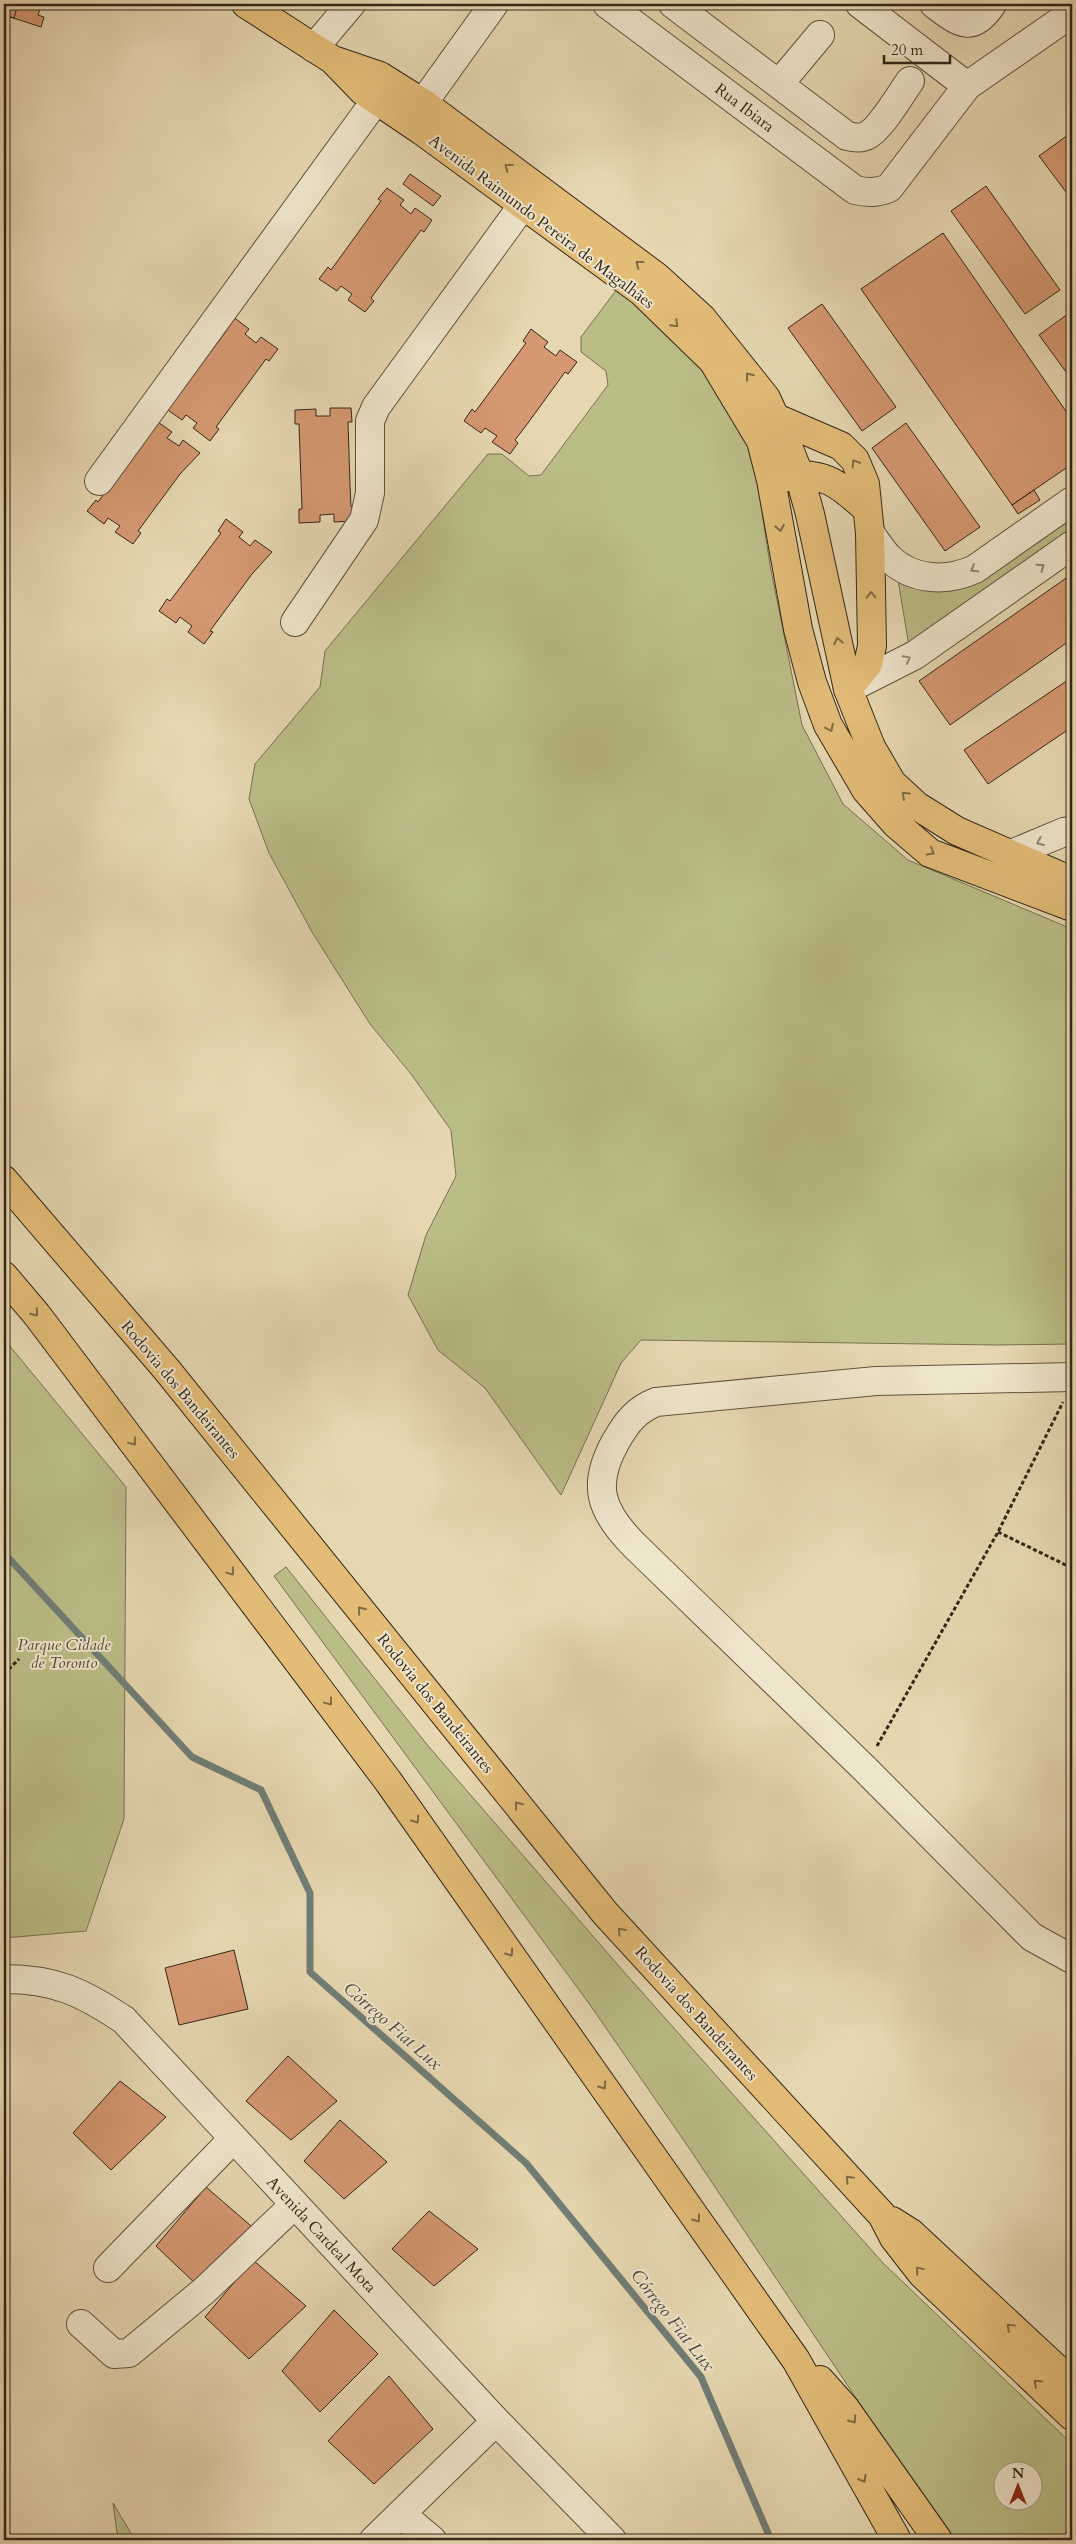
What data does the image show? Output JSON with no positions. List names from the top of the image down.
{
  "streets": {
    "main road": ["Avenida Raimundo Pereira de Magalhães", "Rodovia dos Bandeirantes"],
    "street": ["Rua Ibiara", "Avenida Cardeal Mota"]
  },
  "water": ["Córrego Fiat Lux"],
  "parks": ["Parque Cidade de Toronto"],
  "scale_bar": "20 m",
  "north": "top"
}
